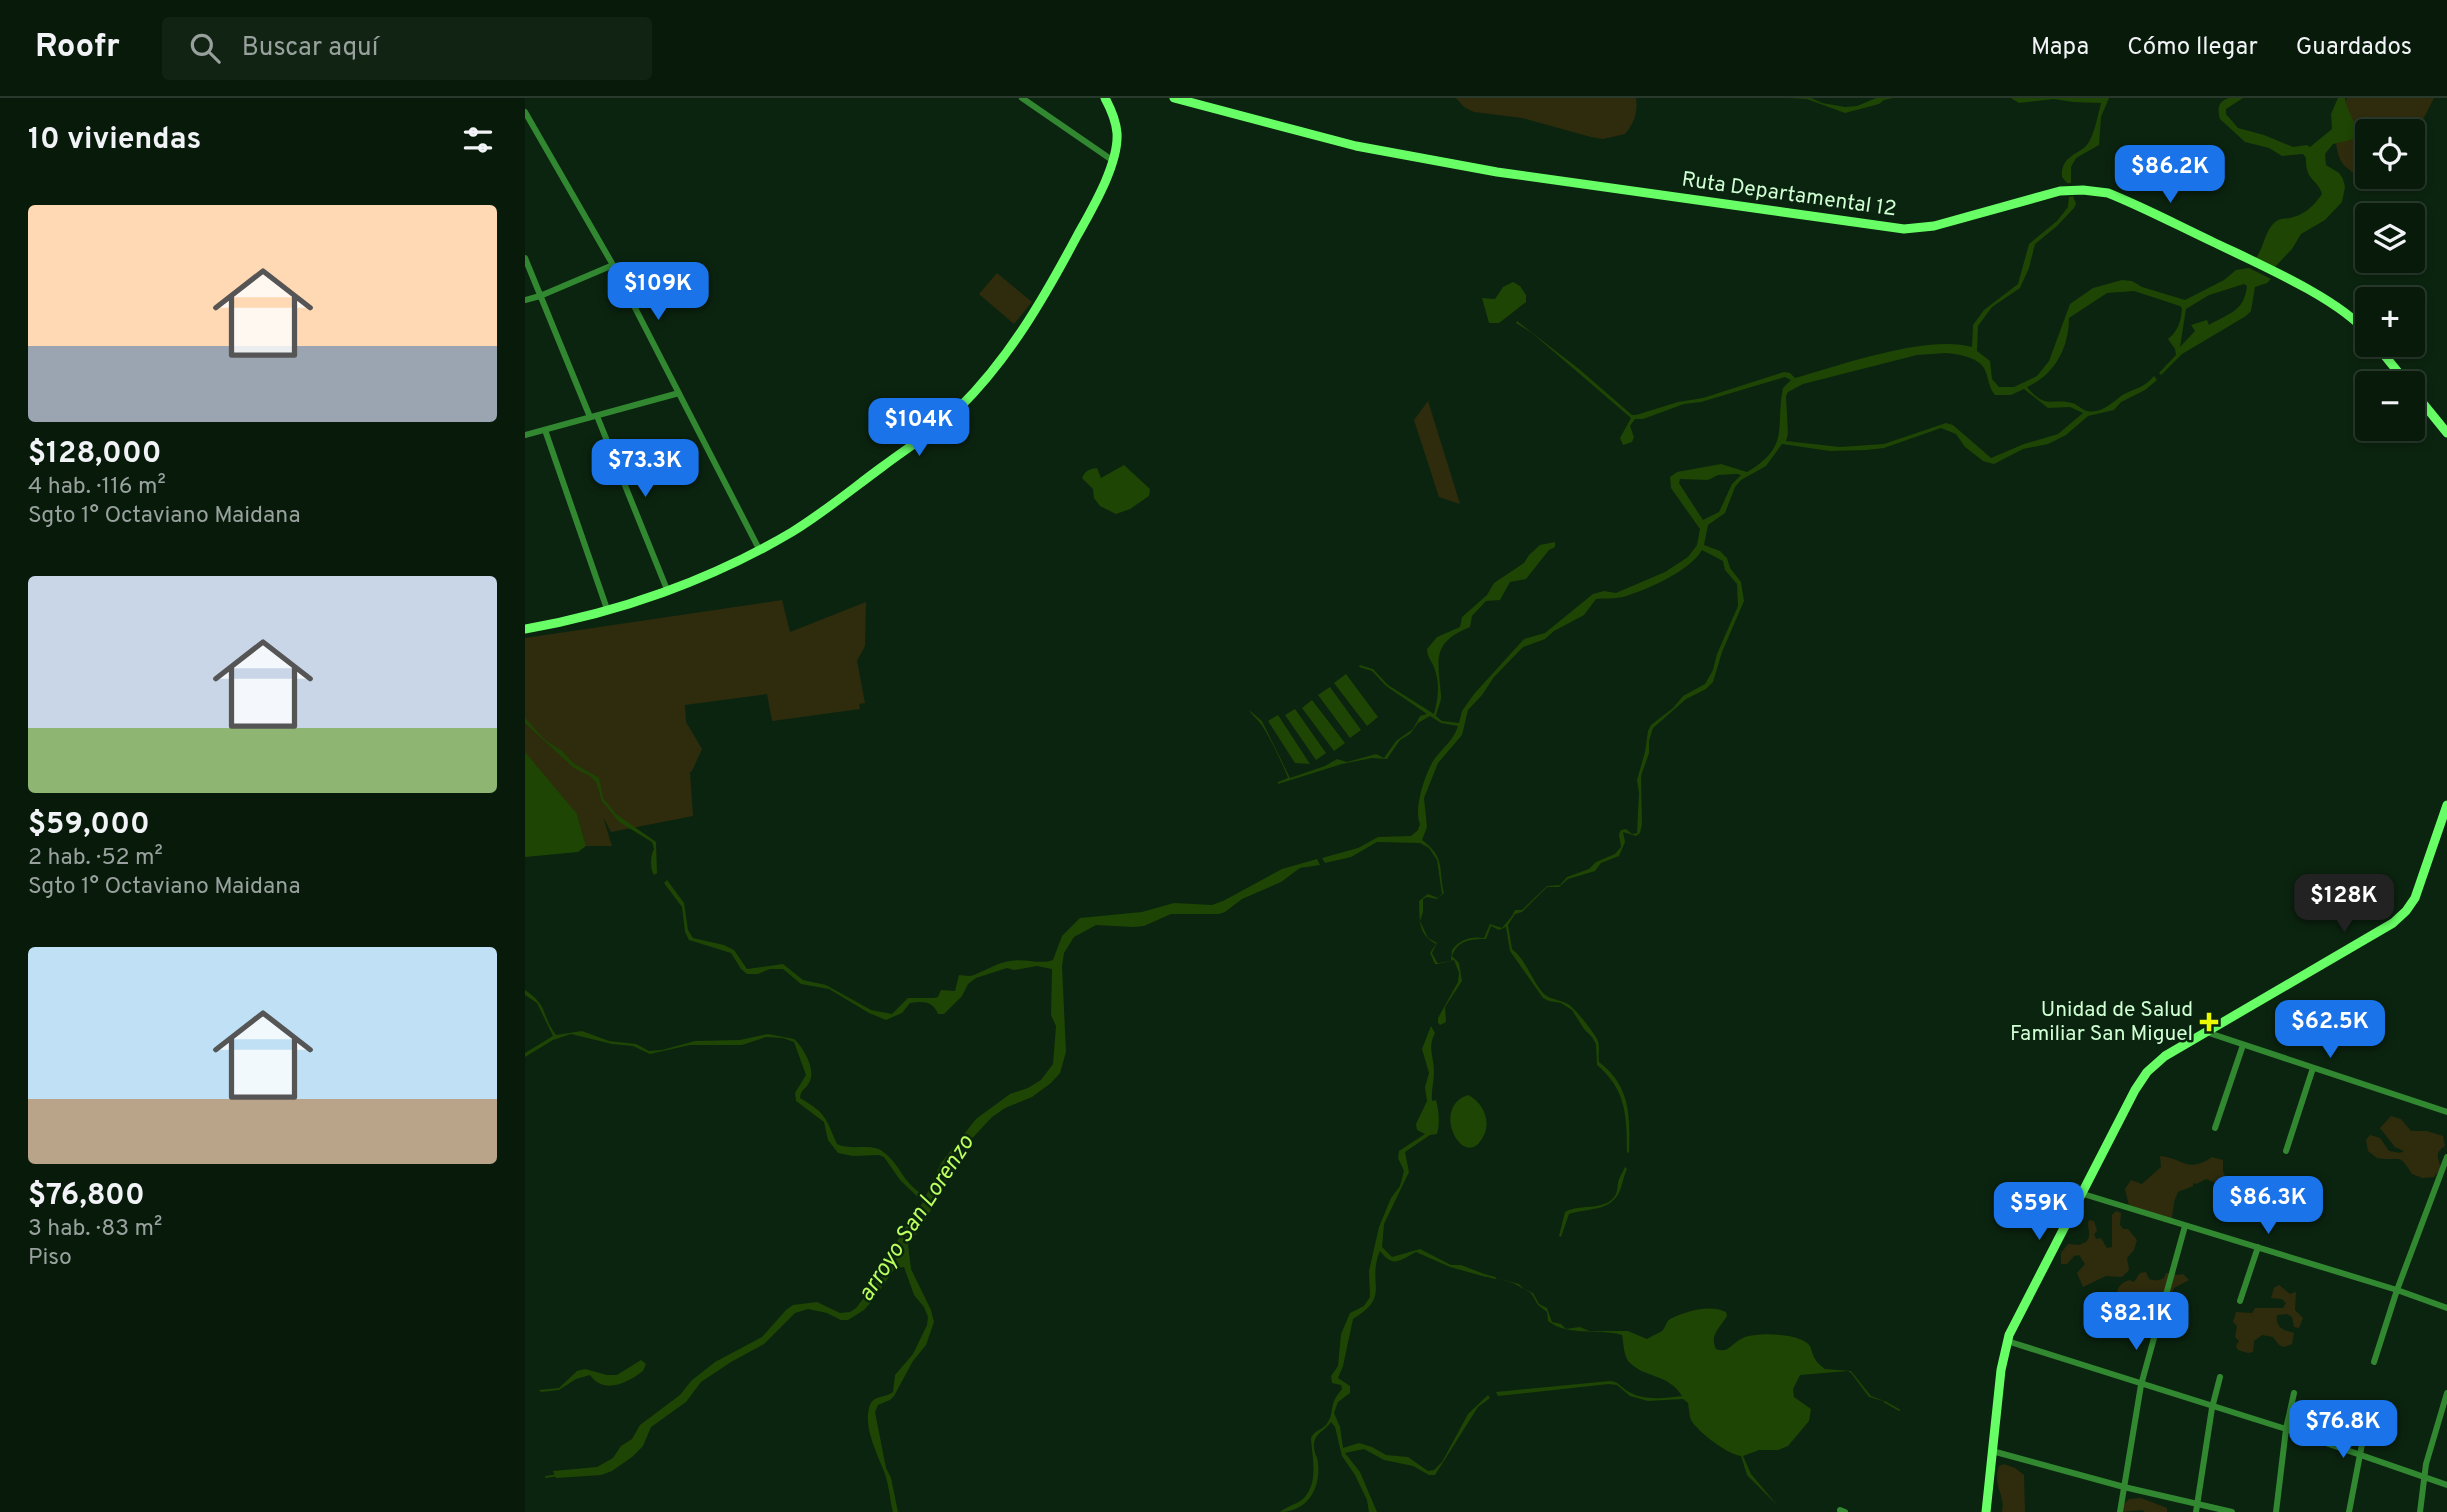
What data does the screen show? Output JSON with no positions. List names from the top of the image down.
{
  "streets": {
    "main road": ["Ruta Departamental 12"]
  },
  "water": ["arroyo San Lorenzo"],
  "places": {
    "health": ["Unidad de Salud Familiar San Miguel"]
  },
  "page": {
    "header": "Roofr",
    "search": "Buscar aquí",
    "nav": ["Mapa", "Cómo llegar", "Guardados"],
    "heading": "10 viviendas",
    "map_buttons": ["+", "−"],
    "price": [
      "$86.2K",
      "$109K",
      "$104K",
      "$73.3K",
      "$128K",
      "$62.5K",
      "$86.3K",
      "$59K",
      "$82.1K",
      "$76.8K"
    ],
    "list": [
      {
        "name": "$128,000",
        "note": "4 hab. · 116 m² · Sgto 1° Octaviano Maidana"
      },
      {
        "name": "$59,000",
        "note": "2 hab. · 52 m² · Sgto 1° Octaviano Maidana"
      },
      {
        "name": "$76,800",
        "note": "3 hab. · 83 m² · Piso"
      }
    ]
  }
}
